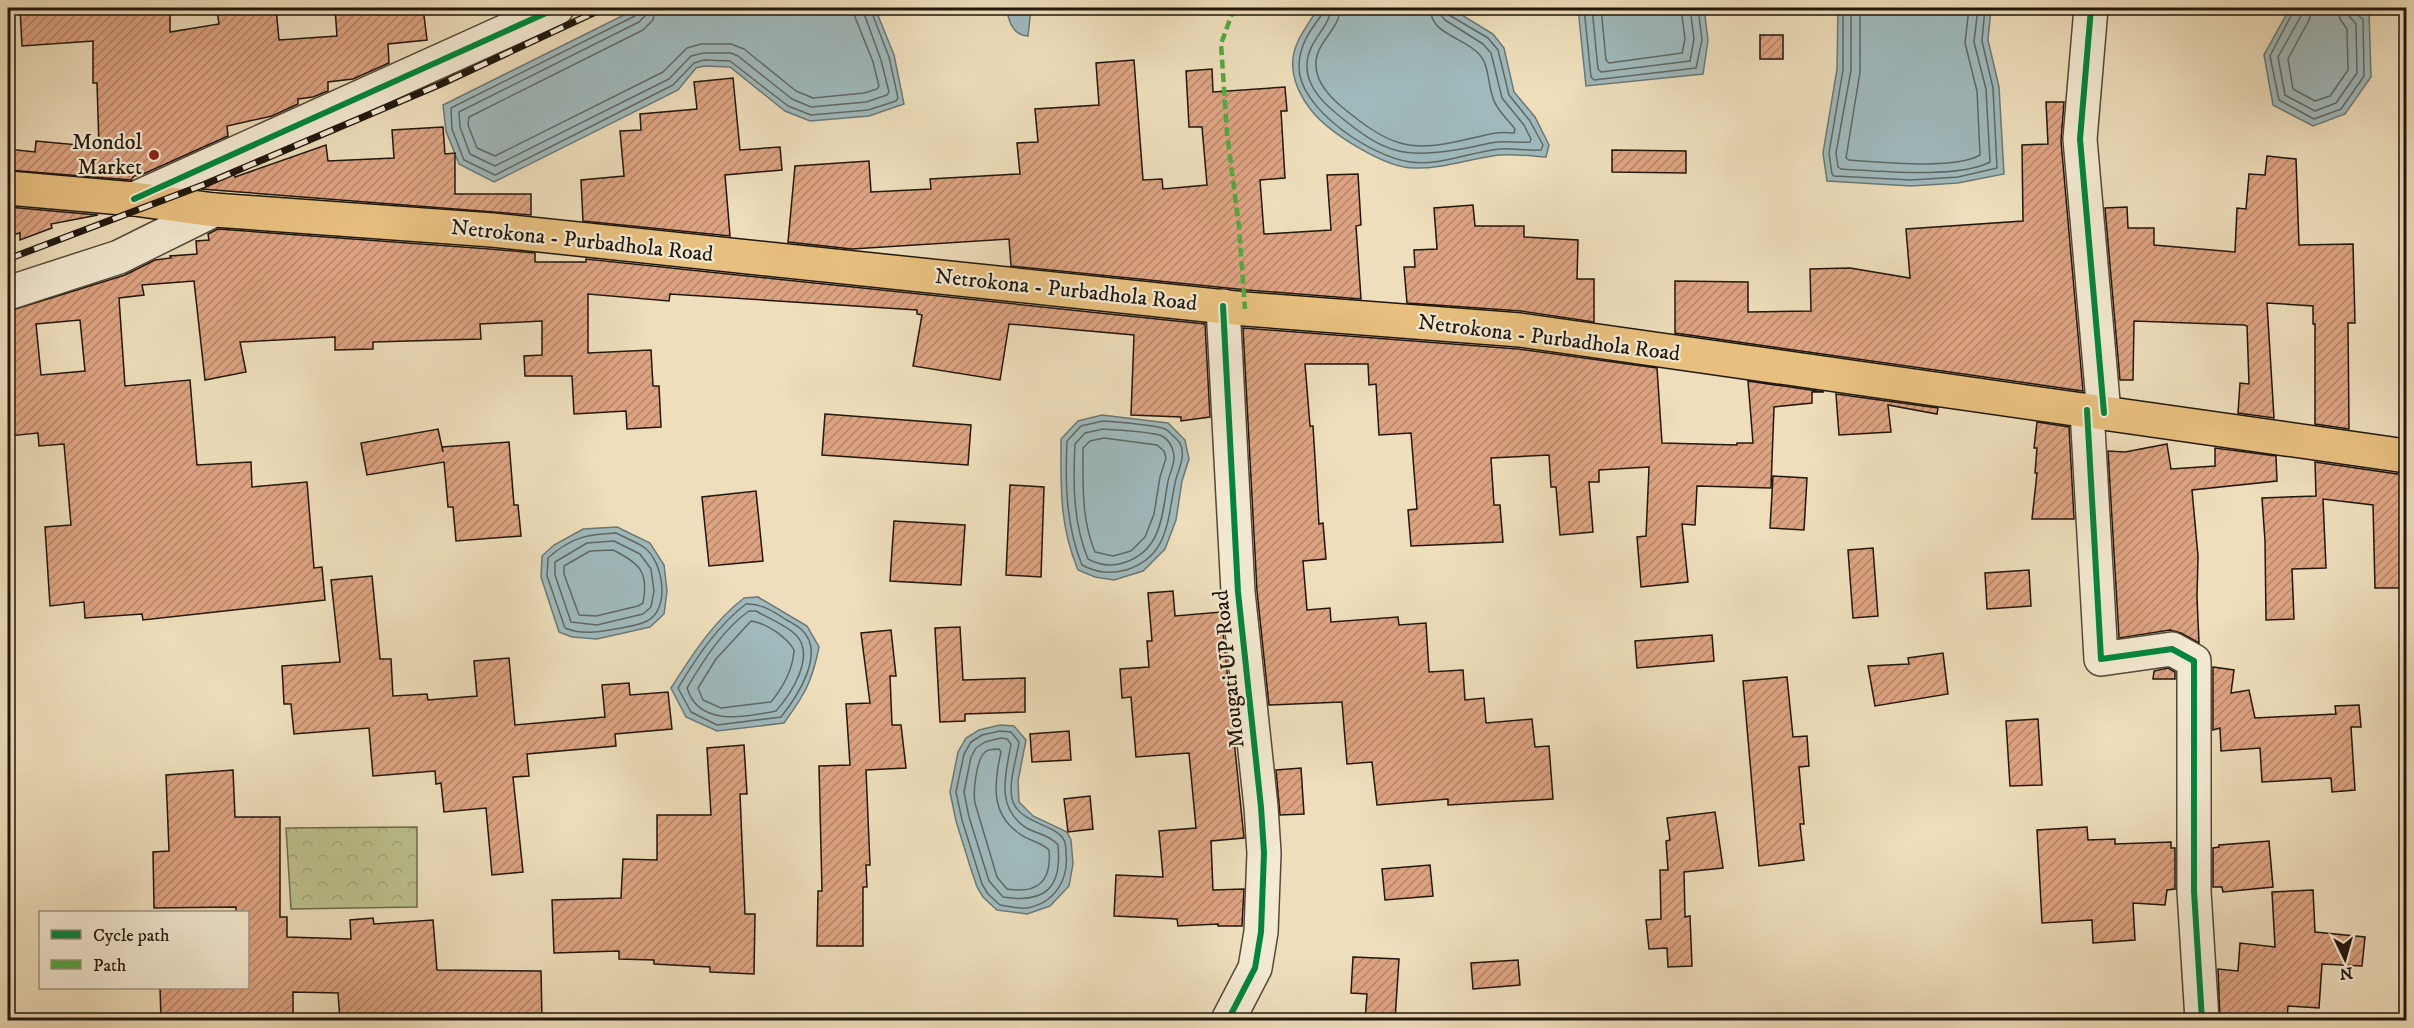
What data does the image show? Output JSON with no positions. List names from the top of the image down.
{
  "streets": {
    "main road": ["Netrokona - Purbadhola Road"],
    "street": ["Mougati UP Road"]
  },
  "crossings": [
    ["Netrokona - Purbadhola Road", "Mougati UP Road"]
  ],
  "places": ["Mondol Market"],
  "legend": ["Cycle path", "Path"],
  "north": "bottom"
}
